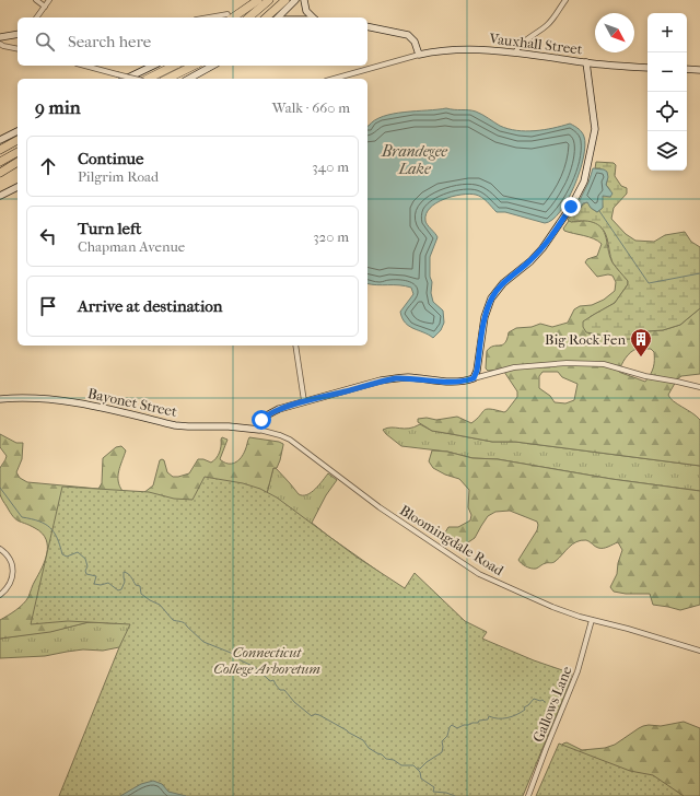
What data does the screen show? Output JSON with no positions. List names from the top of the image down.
{
  "streets": {
    "street": [
      "Vauxhall Street",
      "Bayonet Street",
      "Bloomingdale Road",
      "Gallows Lane"
    ]
  },
  "crossings": [
    ["Bayonet Street", "Bloomingdale Road"],
    ["Bloomingdale Road", "Gallows Lane"]
  ],
  "water": ["Brandegee Lake"],
  "parks": ["Connecticut College Arboretum"],
  "places": {
    "building": ["Big Rock Fen"]
  },
  "north": "bottom right",
  "page": {
    "map_buttons": ["+", "−"],
    "search": "Search here",
    "heading": ["9 min", "Walk · 660 m"],
    "list": [
      ["Continue", "Pilgrim Road", "340 m"],
      ["Turn left", "Chapman Avenue", "320 m"],
      "Arrive at destination"
    ]
  }
}
